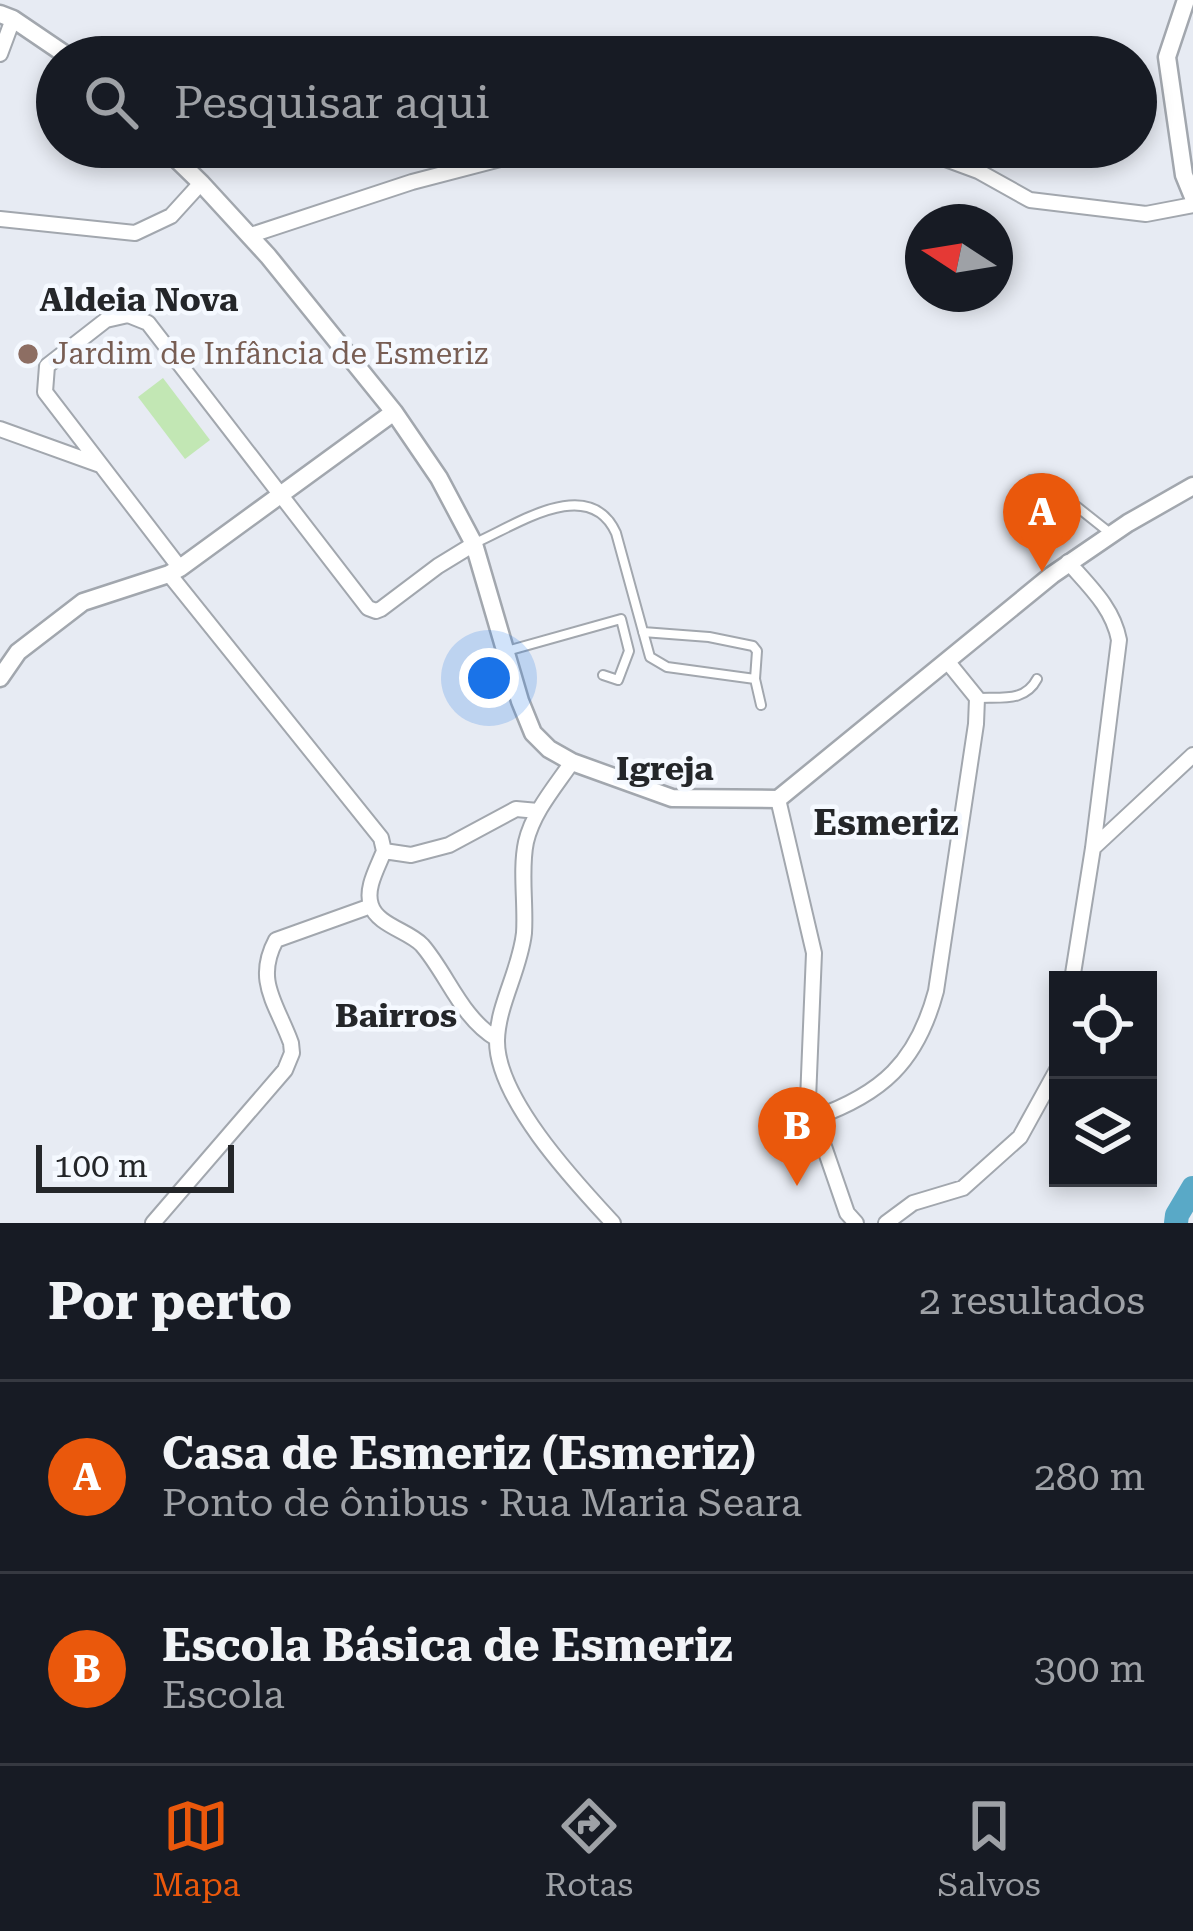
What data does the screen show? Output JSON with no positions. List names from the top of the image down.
{
  "districts": [
    "Aldeia Nova",
    "Igreja",
    "Esmeriz",
    "Bairros"
  ],
  "places": ["Jardim de Infância de Esmeriz"],
  "scale_bar": "100 m",
  "north": "left",
  "page": {
    "search": "Pesquisar aqui",
    "pins": ["A", "B"],
    "scale": "100 m",
    "heading": ["Por perto", "2 resultados"],
    "list": [
      {
        "mark": "A",
        "name": "Casa de Esmeriz (Esmeriz)",
        "note": "Ponto de ônibus · Rua Maria Seara",
        "value": "280 m"
      },
      {
        "mark": "B",
        "name": "Escola Básica de Esmeriz",
        "note": "Escola",
        "value": "300 m"
      }
    ],
    "nav": ["Mapa", "Rotas", "Salvos"]
  }
}
